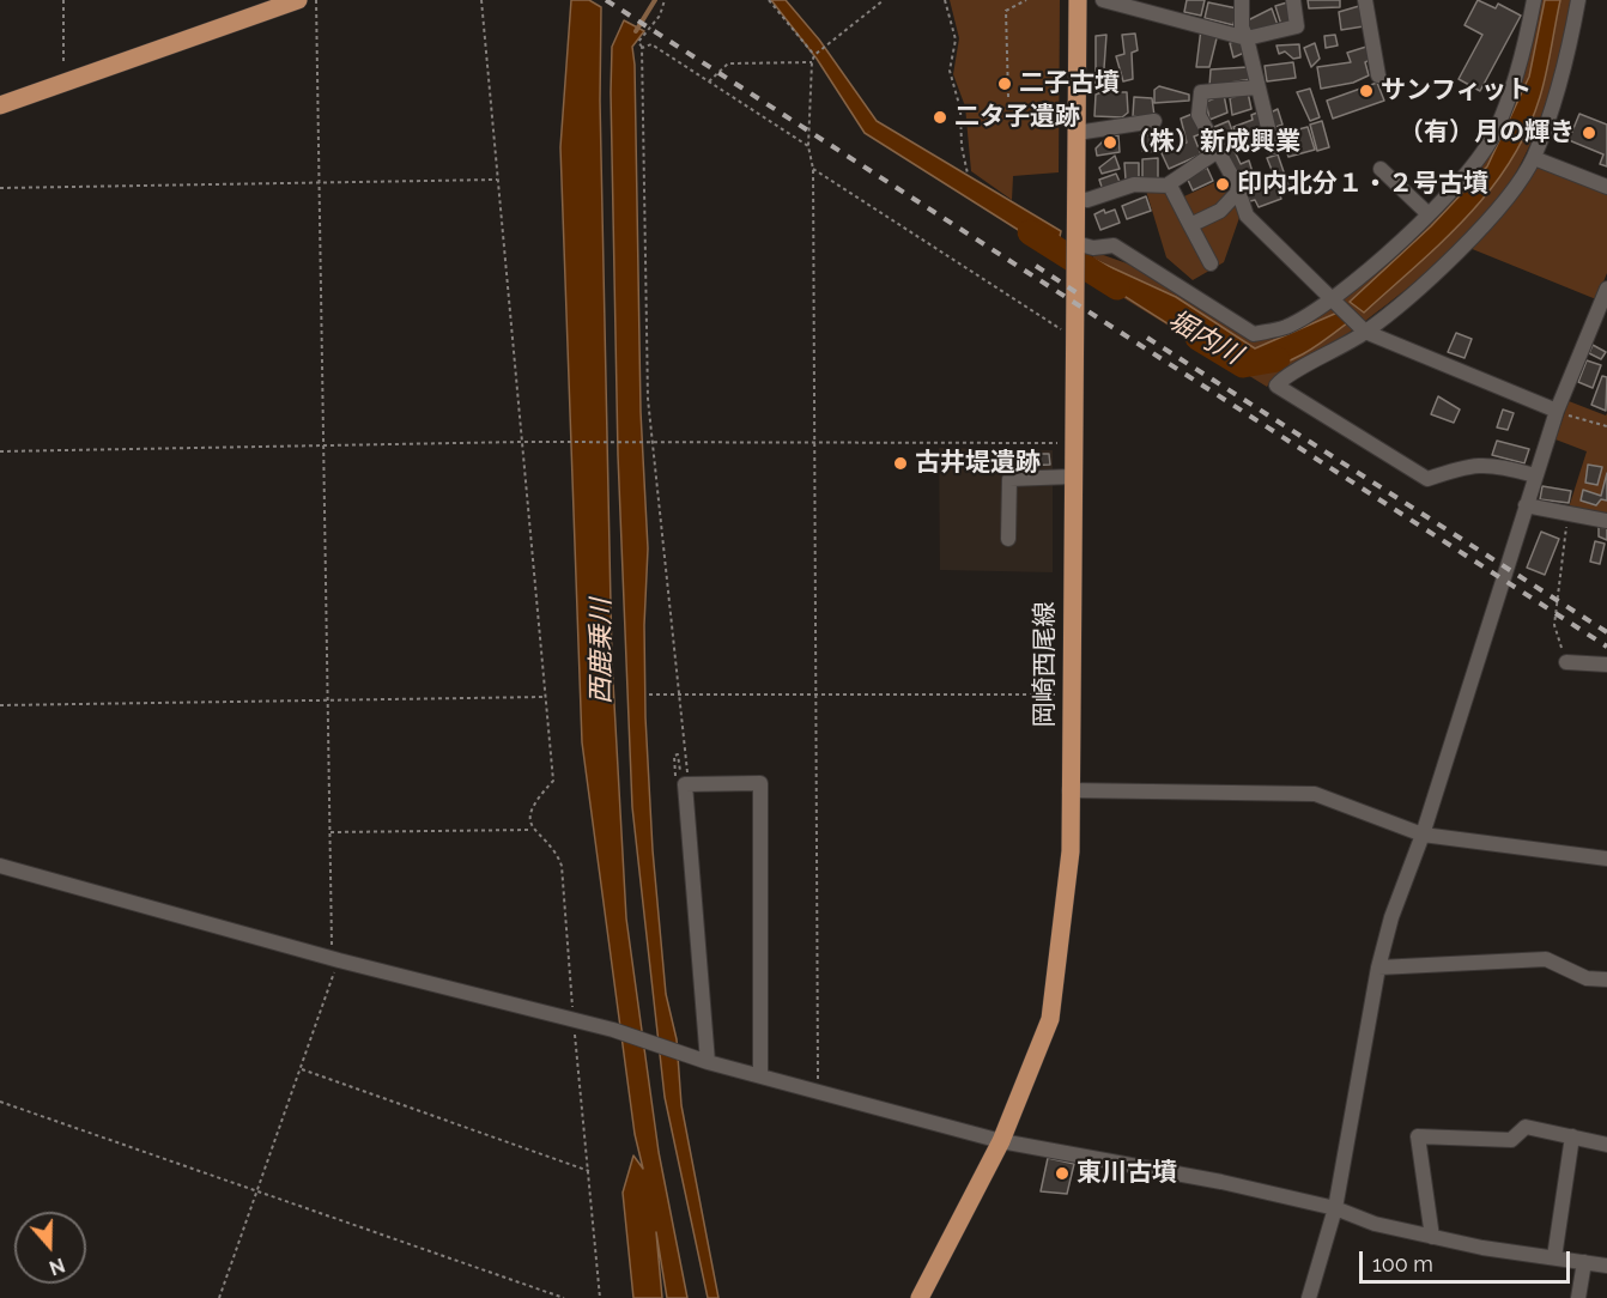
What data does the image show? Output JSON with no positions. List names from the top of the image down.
{
  "streets": {
    "main road": ["岡崎西尾線"]
  },
  "water": ["堀内川", "西鹿乗川"],
  "places": [
    "二子古墳",
    "サンフィット",
    "二タ子遺跡",
    "（有）月の輝き",
    "（株）新成興業",
    "印内北分１・２号古墳",
    "古井堤遺跡",
    "東川古墳"
  ],
  "scale_bar": "100 m",
  "north": "bottom"
}
